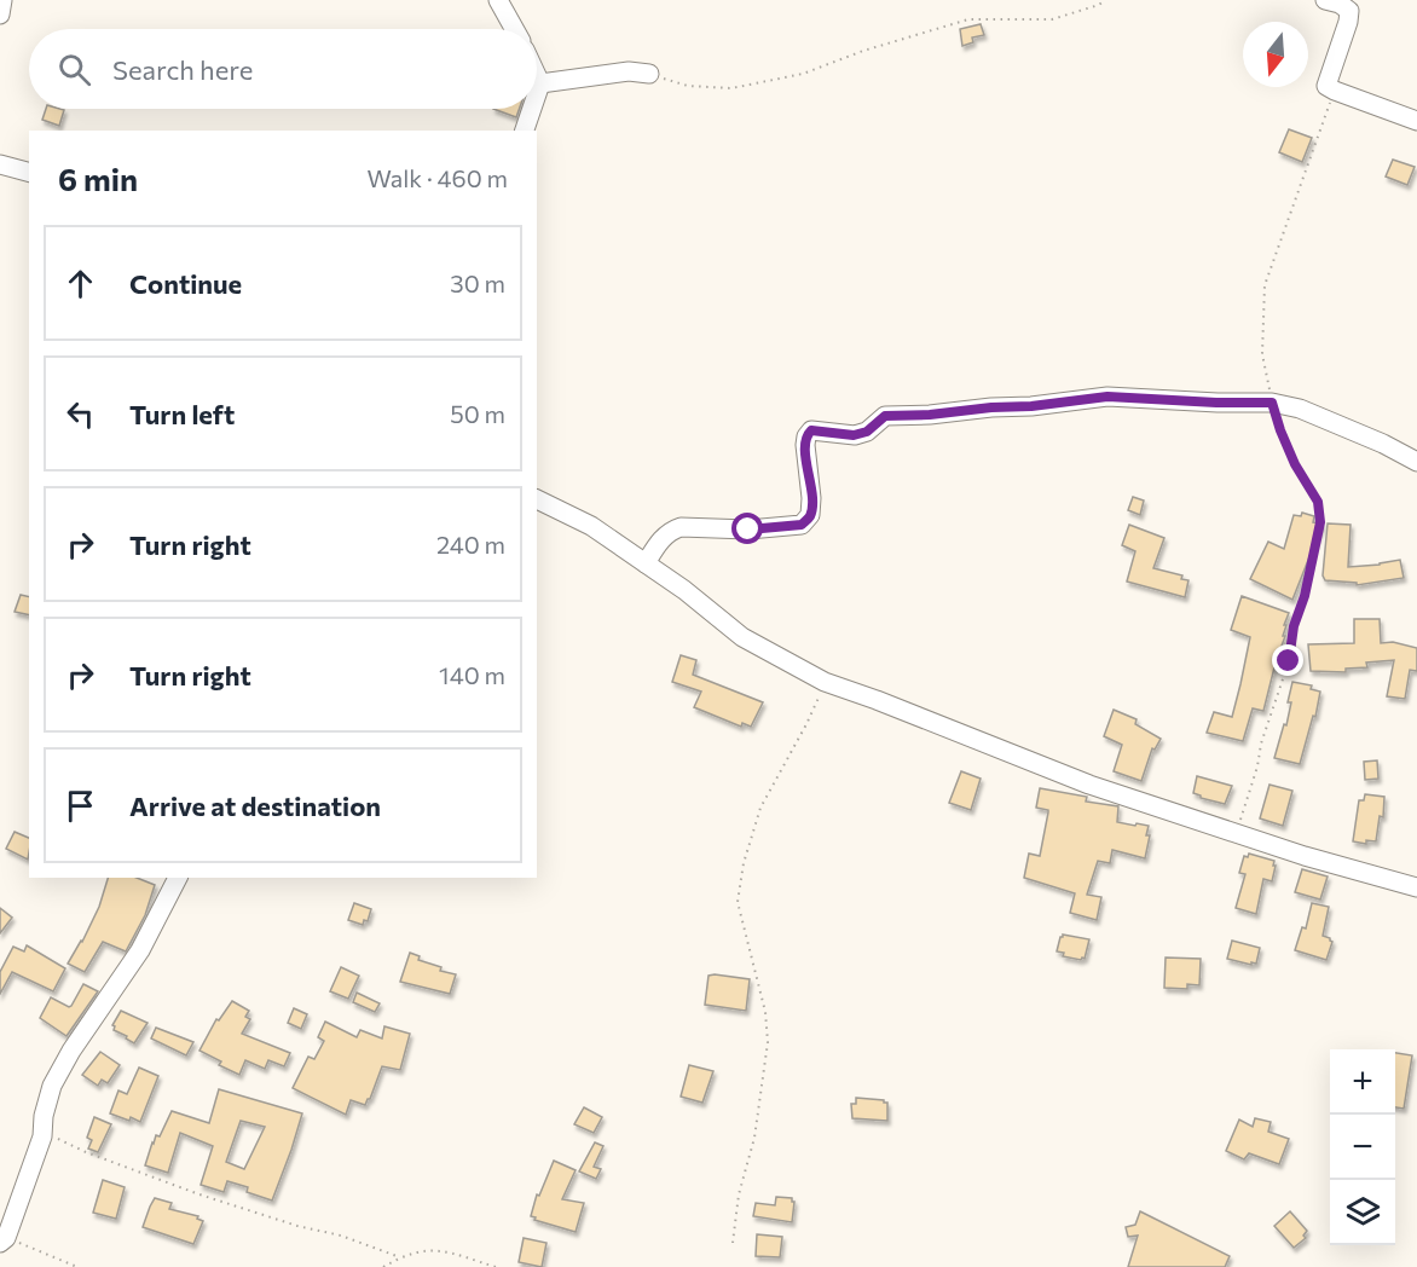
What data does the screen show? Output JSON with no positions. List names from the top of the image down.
{
  "north": "bottom",
  "page": {
    "search": "Search here",
    "heading": ["6 min", "Walk · 460 m"],
    "list": [
      ["Continue", "30 m"],
      ["Turn left", "50 m"],
      ["Turn right", "240 m"],
      ["Turn right", "140 m"],
      "Arrive at destination"
    ],
    "map_buttons": ["+", "−"]
  }
}
